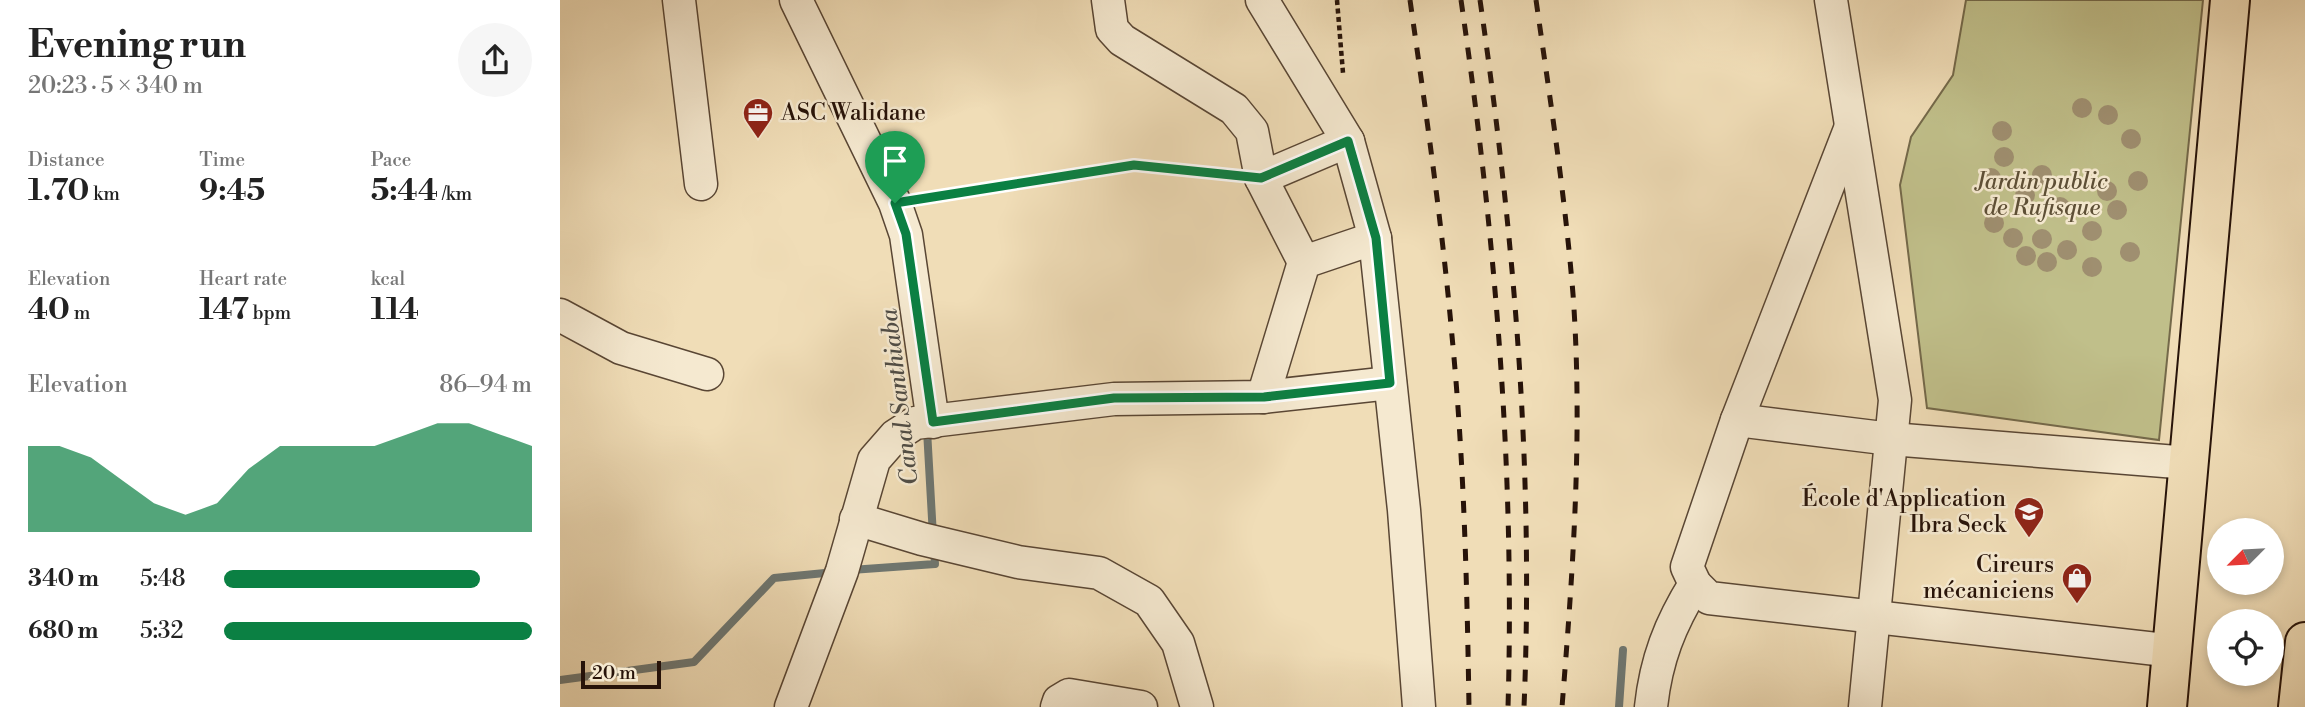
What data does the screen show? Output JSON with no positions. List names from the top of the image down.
{
  "water": ["Canal Santhiaba"],
  "parks": ["Jardin public de Rufisque"],
  "places": {
    "office": ["ASC Walidane"],
    "school or university": ["École d'Application Ibra Seck"],
    "shop": ["Cireurs mécaniciens"]
  },
  "scale_bar": "20 m",
  "north": "bottom left",
  "page": {
    "heading": ["Evening run", "20:23 · 5 × 340 m"],
    "stats": [
      ["Distance", "1.70 km"],
      ["Time", "9:45"],
      ["Pace", "5:44 /km"],
      ["Elevation", "40 m"],
      ["Heart rate", "147 bpm"],
      ["kcal", "114"]
    ],
    "chart": ["Elevation", "86–94 m"],
    "list": [
      {
        "name": "340 m",
        "note": "5:48"
      },
      {
        "name": "680 m",
        "note": "5:32"
      }
    ],
    "scale": "20 m"
  }
}
